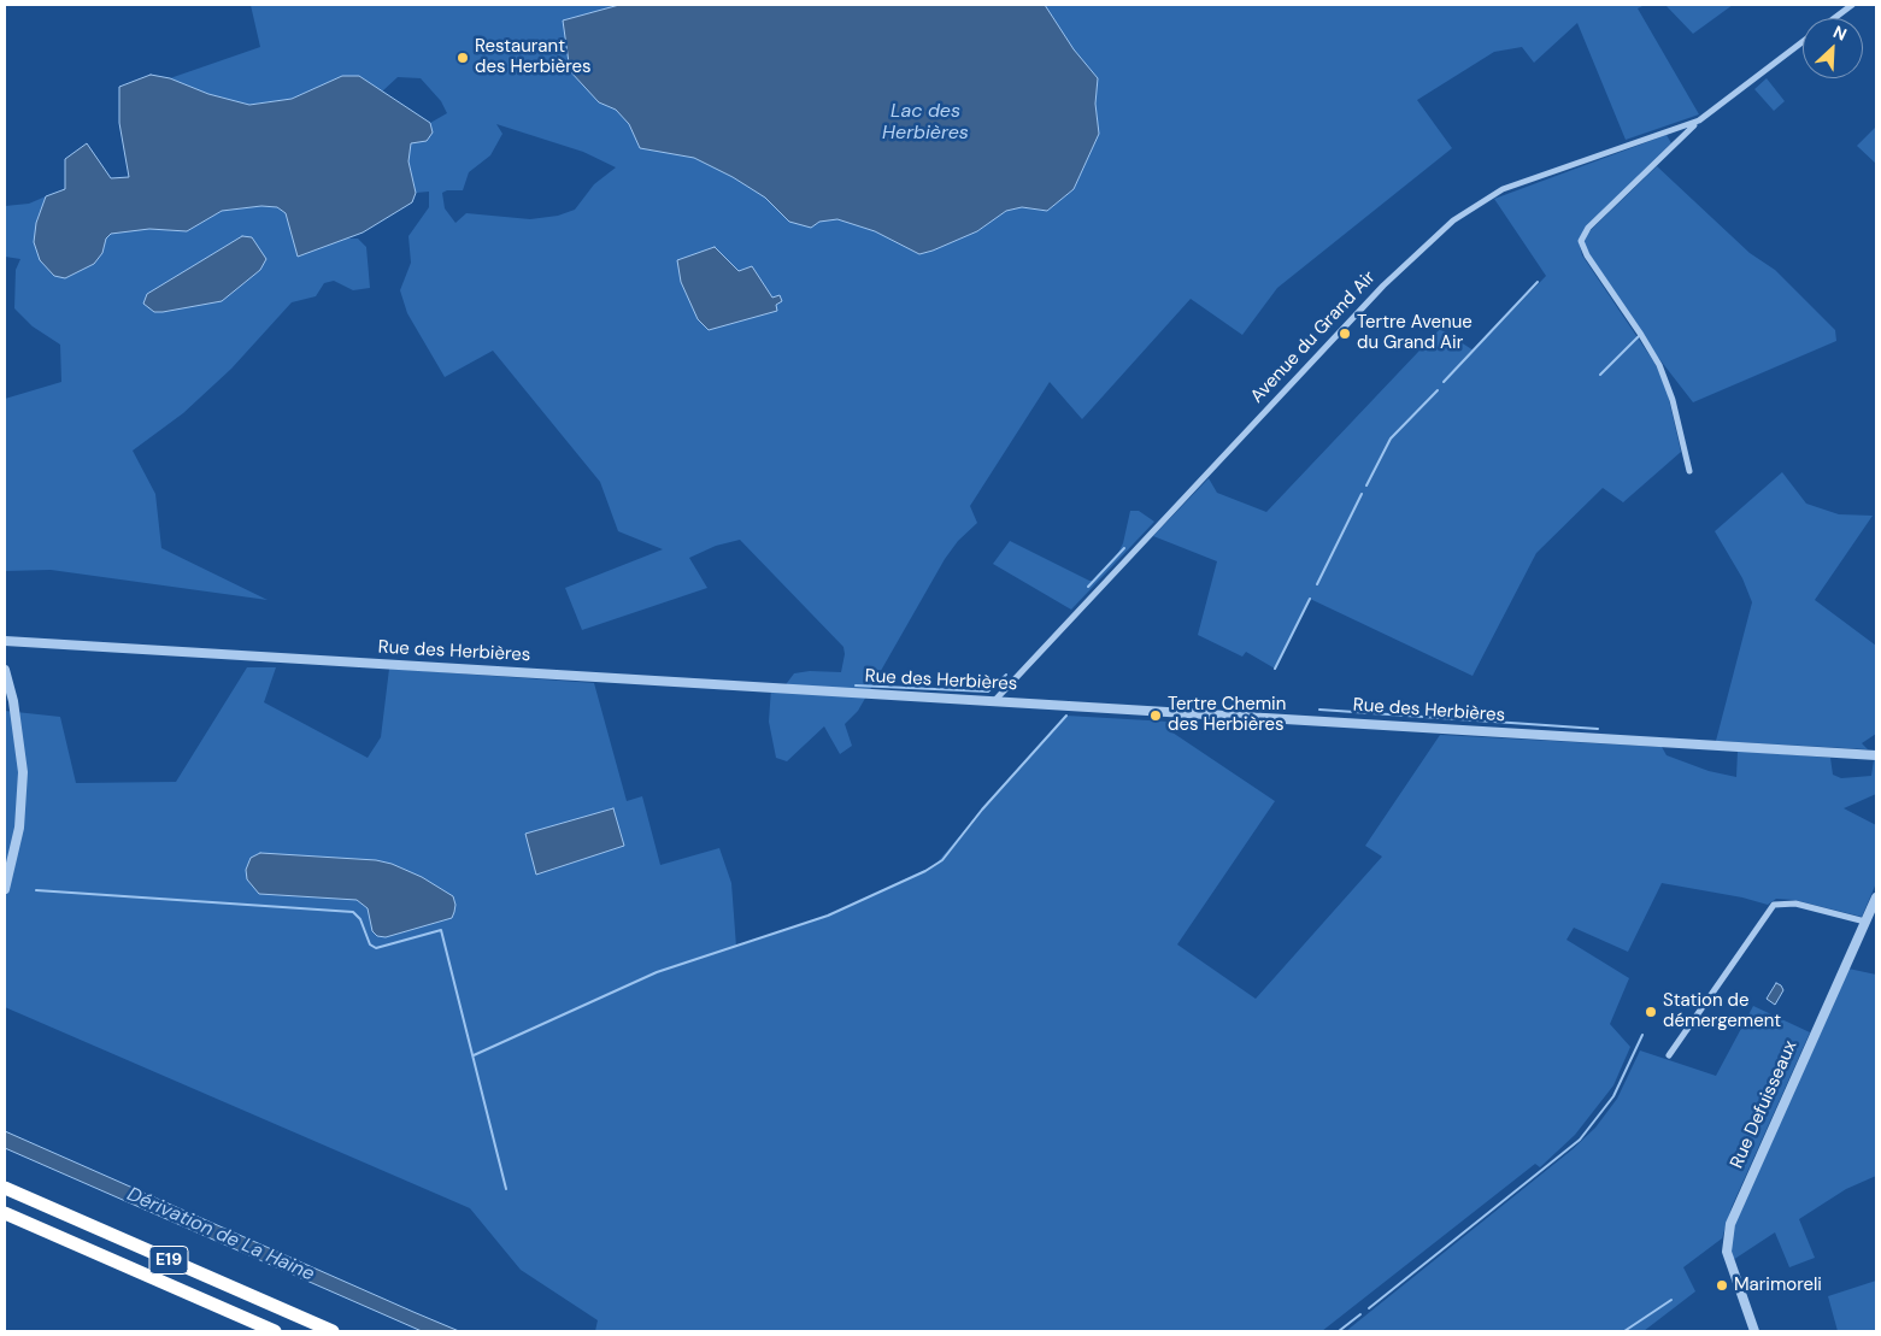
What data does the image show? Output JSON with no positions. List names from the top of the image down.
{
  "streets": {
    "highway": ["E19"],
    "street": ["Avenue du Grand Air", "Rue des Herbières", "Rue Defuisseaux"]
  },
  "crossings": [
    ["Avenue du Grand Air", "Rue des Herbières"]
  ],
  "water": ["Lac des Herbières", "Dérivation de La Haine"],
  "places": [
    "Restaurant des Herbières",
    "Tertre Avenue du Grand Air",
    "Tertre Chemin des Herbières",
    "Station de démergement",
    "Marimoreli"
  ],
  "north": "top right"
}
